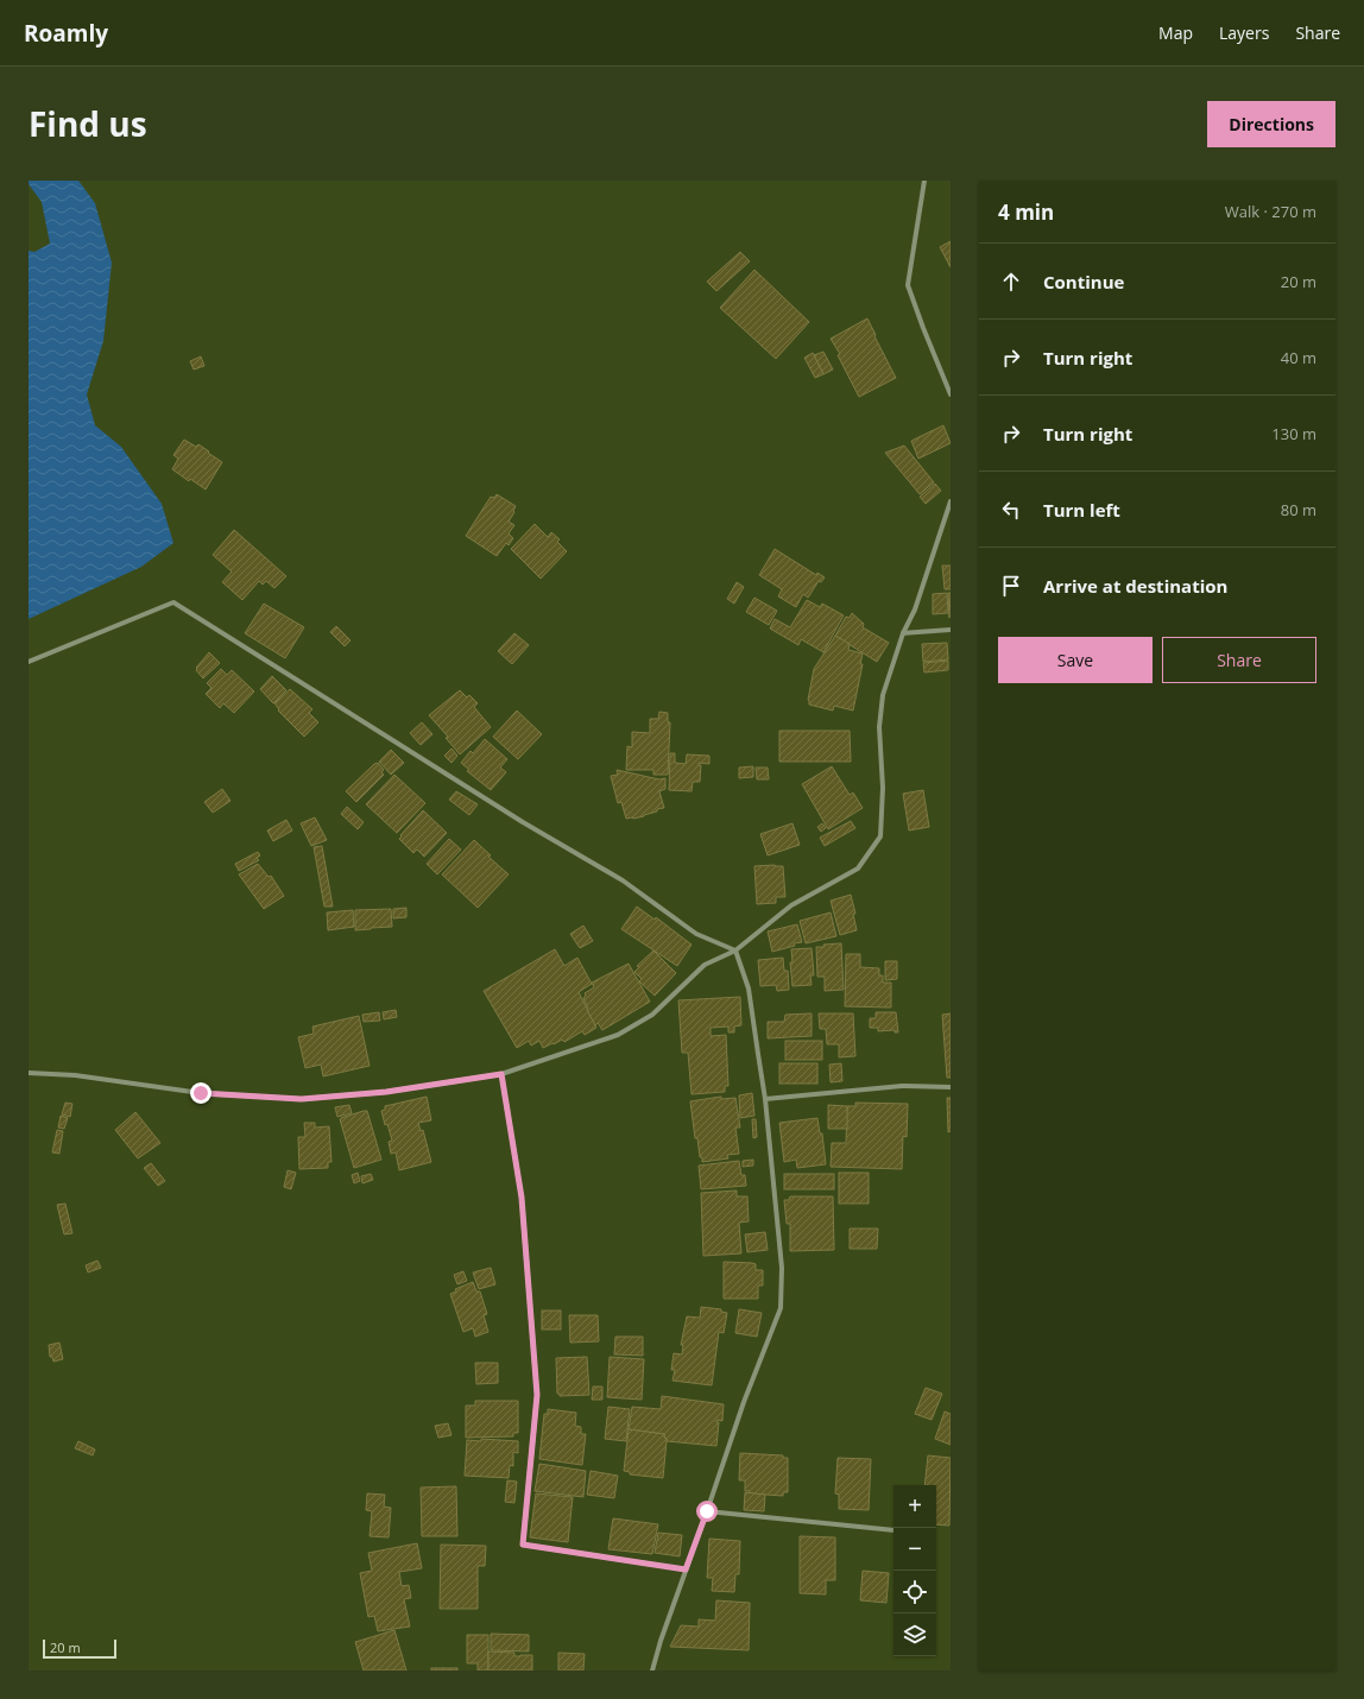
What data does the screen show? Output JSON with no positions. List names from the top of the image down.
{
  "scale_bar": "20 m",
  "page": {
    "header": "Roamly",
    "nav": ["Map", "Layers", "Share"],
    "title": "Find us",
    "buttons": [
      "Directions",
      ["Save", "Share"]
    ],
    "heading": ["4 min", "Walk · 270 m"],
    "list": [
      ["Continue", "20 m"],
      ["Turn right", "40 m"],
      ["Turn right", "130 m"],
      ["Turn left", "80 m"],
      "Arrive at destination"
    ],
    "map_buttons": ["+", "−"],
    "scale": "20 m"
  }
}
